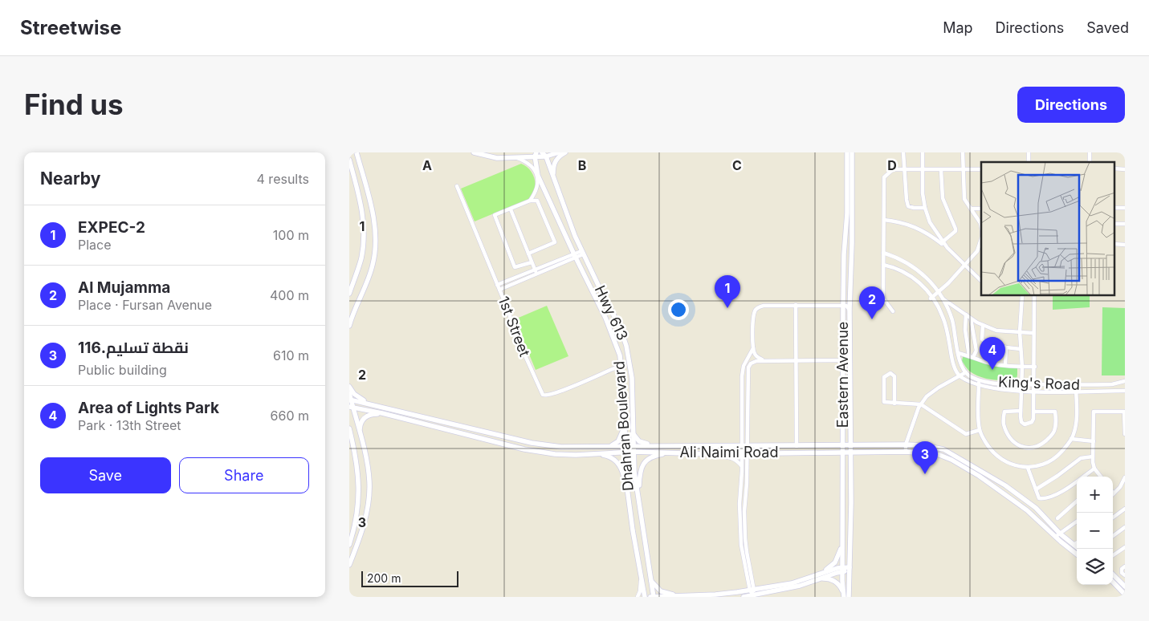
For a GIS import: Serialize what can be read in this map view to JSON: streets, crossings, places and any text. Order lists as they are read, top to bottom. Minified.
{"streets":{"main road":["Hwy 613","Eastern Avenue","Dhahran Boulevard","Ali Naimi Road"],"street":["1st Street","King's Road"]},"crossings":[["Hwy 613","Ali Naimi Road"],["Eastern Avenue","Ali Naimi Road"],["Dhahran Boulevard","Ali Naimi Road"]],"scale_bar":"200 m","page":{"header":"Streetwise","nav":["Map","Directions","Saved"],"buttons":["Directions",["Save","Share"]],"title":"Find us","heading":["Nearby","4 results"],"list":[{"mark":"1","name":"EXPEC-2","note":"Place","value":"100 m"},{"mark":"2","name":"Al Mujamma","note":"Place · Fursan Avenue","value":"400 m"},{"mark":"3","name":"نقطة تسليم.116","note":"Public building","value":"610 m"},{"mark":"4","name":"Area of Lights Park","note":"Park · 13th Street","value":"660 m"}],"pins":["1","2","4","3"],"map_buttons":["+","−"],"scale":"200 m"},"grid":{"columns":["A","B","C","D"],"rows":["1","2","3"]}}
